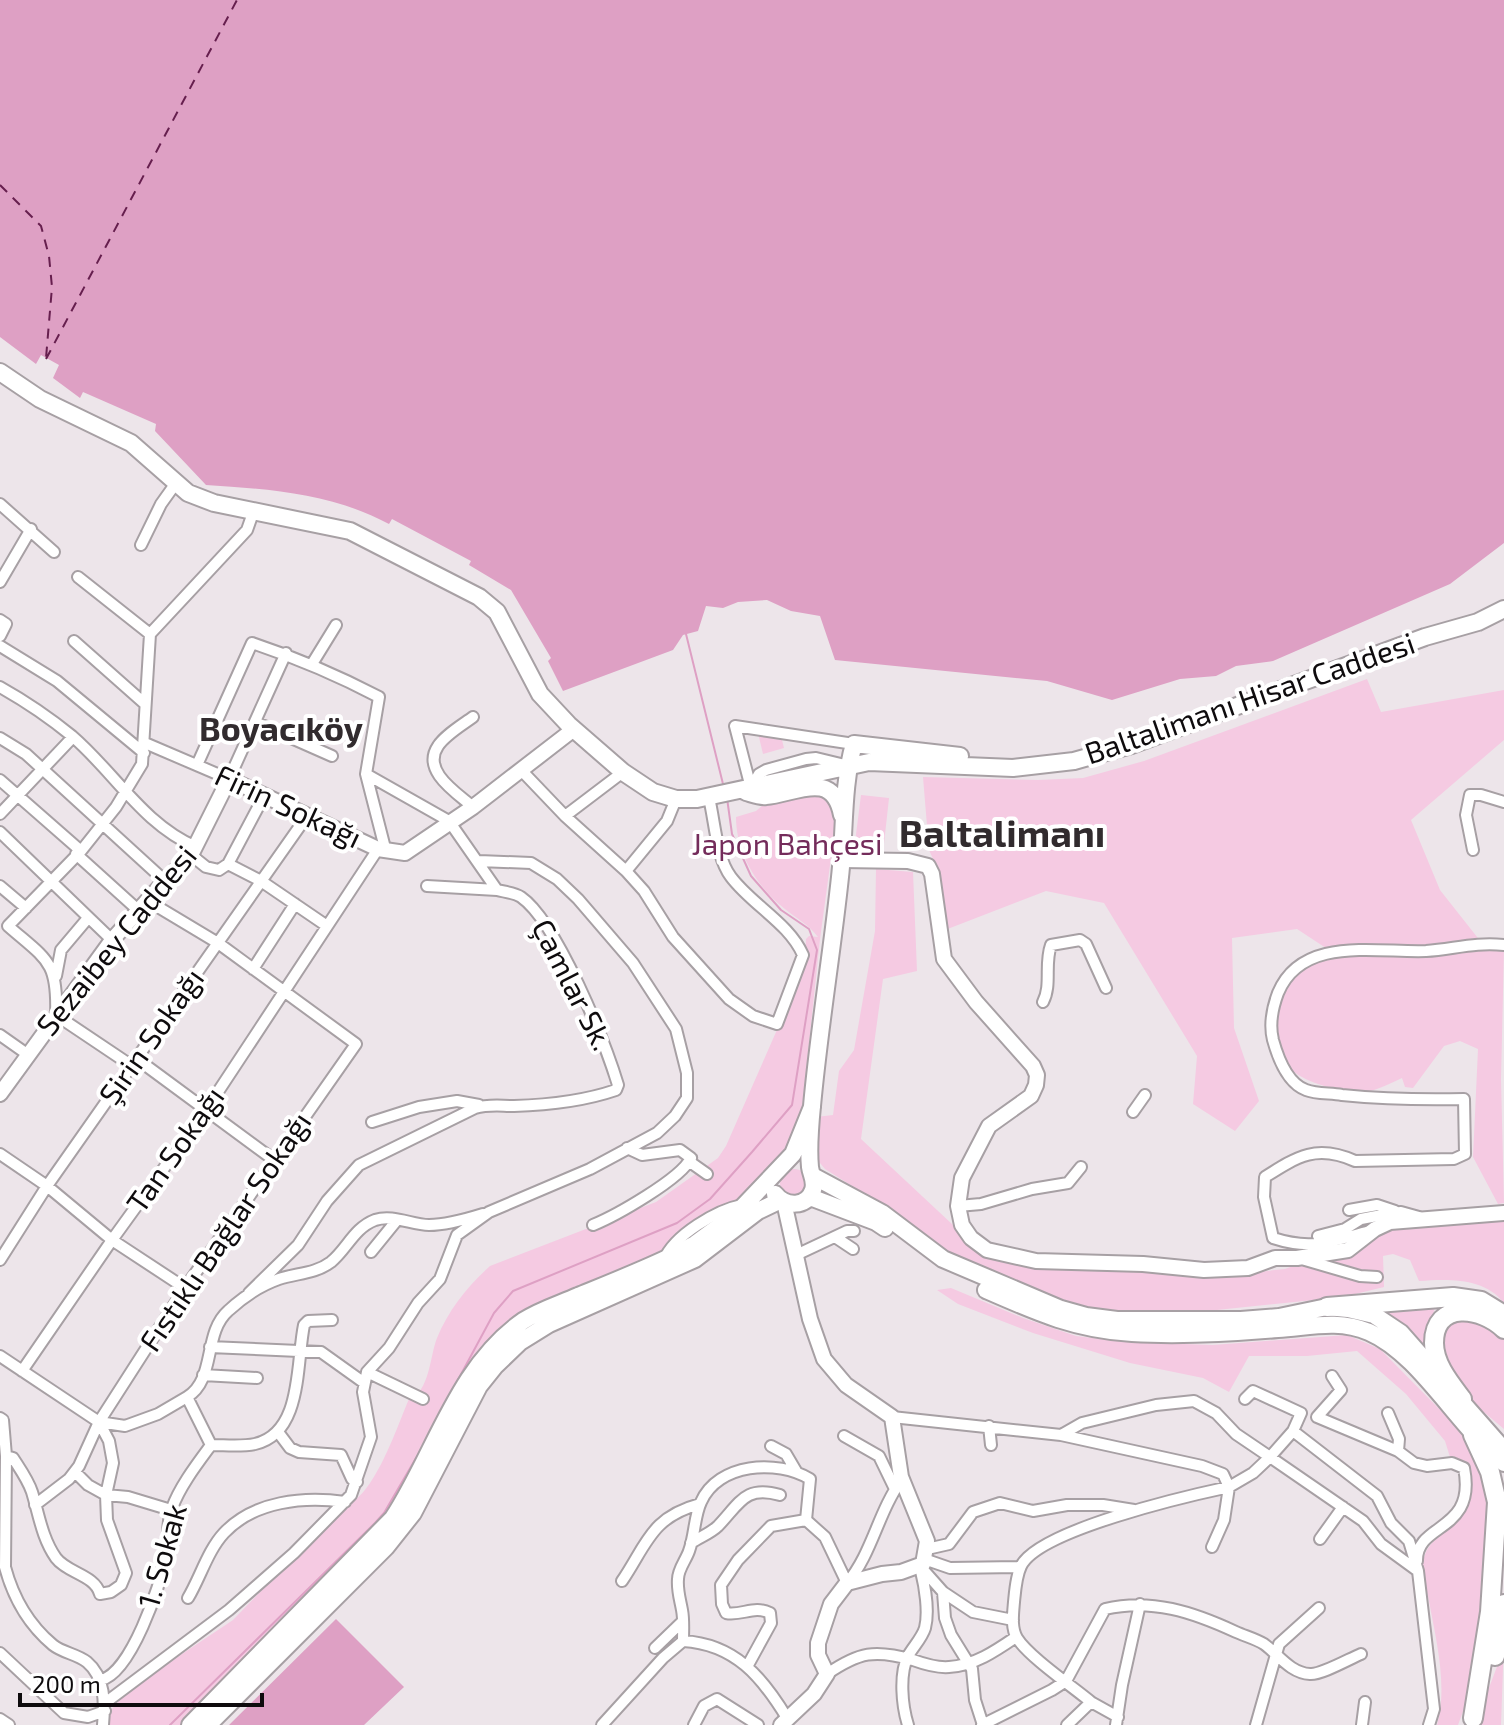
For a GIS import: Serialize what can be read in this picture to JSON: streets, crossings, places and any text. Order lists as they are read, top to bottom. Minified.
{"streets":{"main road":["Baltalimanı Hisar Caddesi"],"street":["Firin Sokağı","Sezaibey Caddesi","Çamlar Sk.","Şirin Sokağı","Tan Sokağı","Fıstıklı Bağlar Sokağı","1. Sokak"]},"crossings":[["Firin Sokağı","Sezaibey Caddesi"],["Firin Sokağı","Şirin Sokağı"],["Firin Sokağı","Tan Sokağı"],["Tan Sokağı","Fıstıklı Bağlar Sokağı"]],"districts":["Boyacıköy","Baltalimanı"],"parks":["Japon Bahçesi"],"scale_bar":"200 m"}
